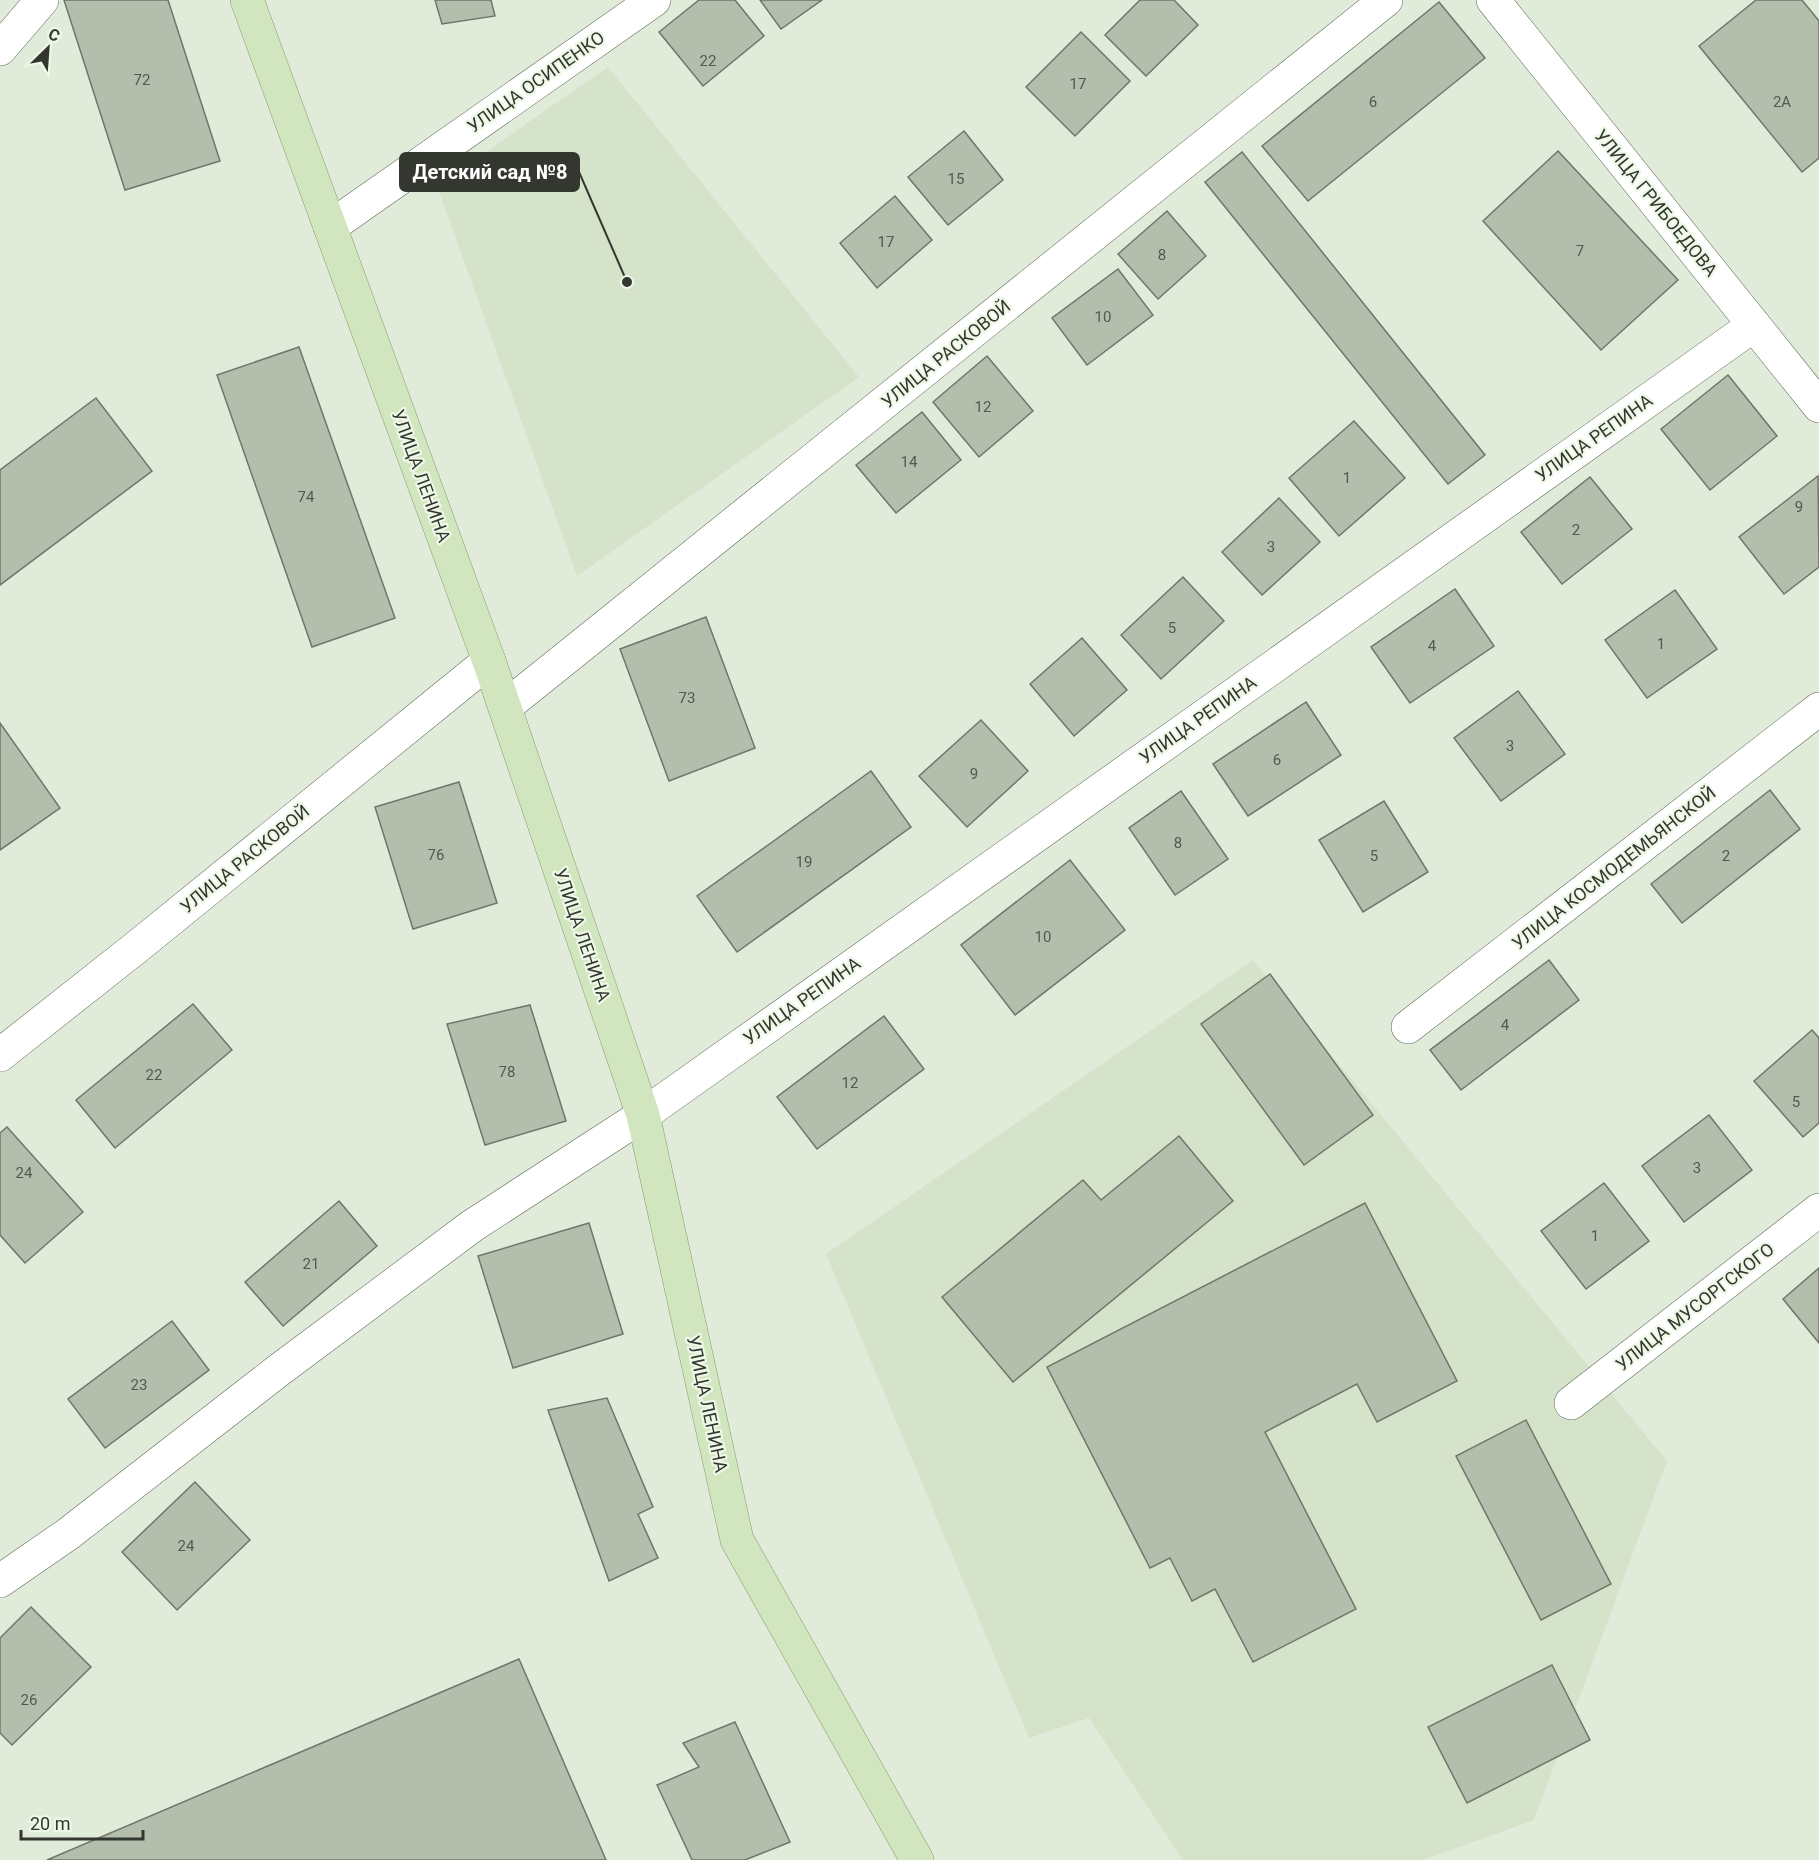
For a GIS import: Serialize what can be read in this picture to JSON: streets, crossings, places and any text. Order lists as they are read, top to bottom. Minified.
{"streets":{"main road":["УЛИЦА ЛЕНИНА"],"street":["УЛИЦА ОСИПЕНКО","УЛИЦА ГРИБОЕДОВА","УЛИЦА РАСКОВОЙ","УЛИЦА РЕПИНА","УЛИЦА КОСМОДЕМЬЯНСКОЙ","УЛИЦА МУСОРГСКОГО"]},"crossings":[["УЛИЦА ОСИПЕНКО","УЛИЦА ЛЕНИНА"],["УЛИЦА ГРИБОЕДОВА","УЛИЦА РЕПИНА"],["УЛИЦА РАСКОВОЙ","УЛИЦА ЛЕНИНА"],["УЛИЦА РЕПИНА","УЛИЦА ЛЕНИНА"]],"places":["Детский сад №8"],"house_numbers":["22","72","17","6","2А","15","17","7","8","10","12","14","1","74","9","2","3","5","1","4","73","3","6","9","8","76","5","2","19","10","4","78","22","12","5","3","24","1","21","23","24","26"],"scale_bar":"20 m","north":"top right"}
